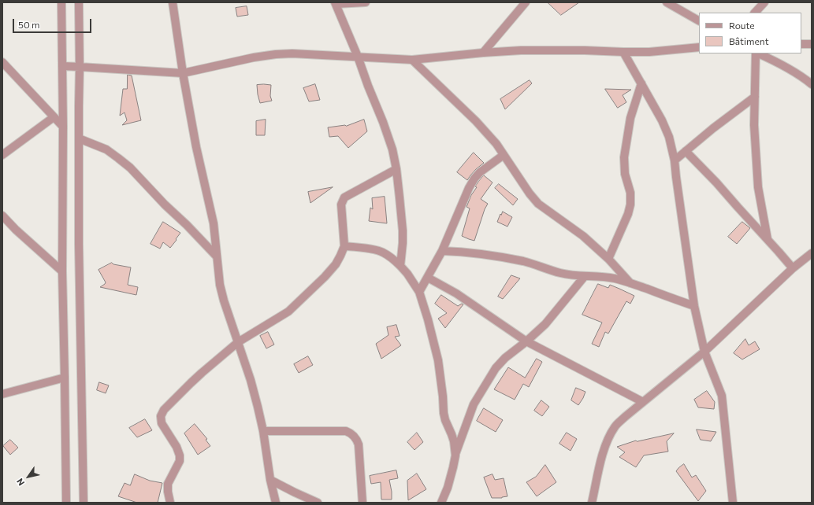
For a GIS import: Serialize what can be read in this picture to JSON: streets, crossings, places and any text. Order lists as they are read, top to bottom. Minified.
{"legend":["Route","Bâtiment"],"scale_bar":"50 m","north":"bottom left"}
